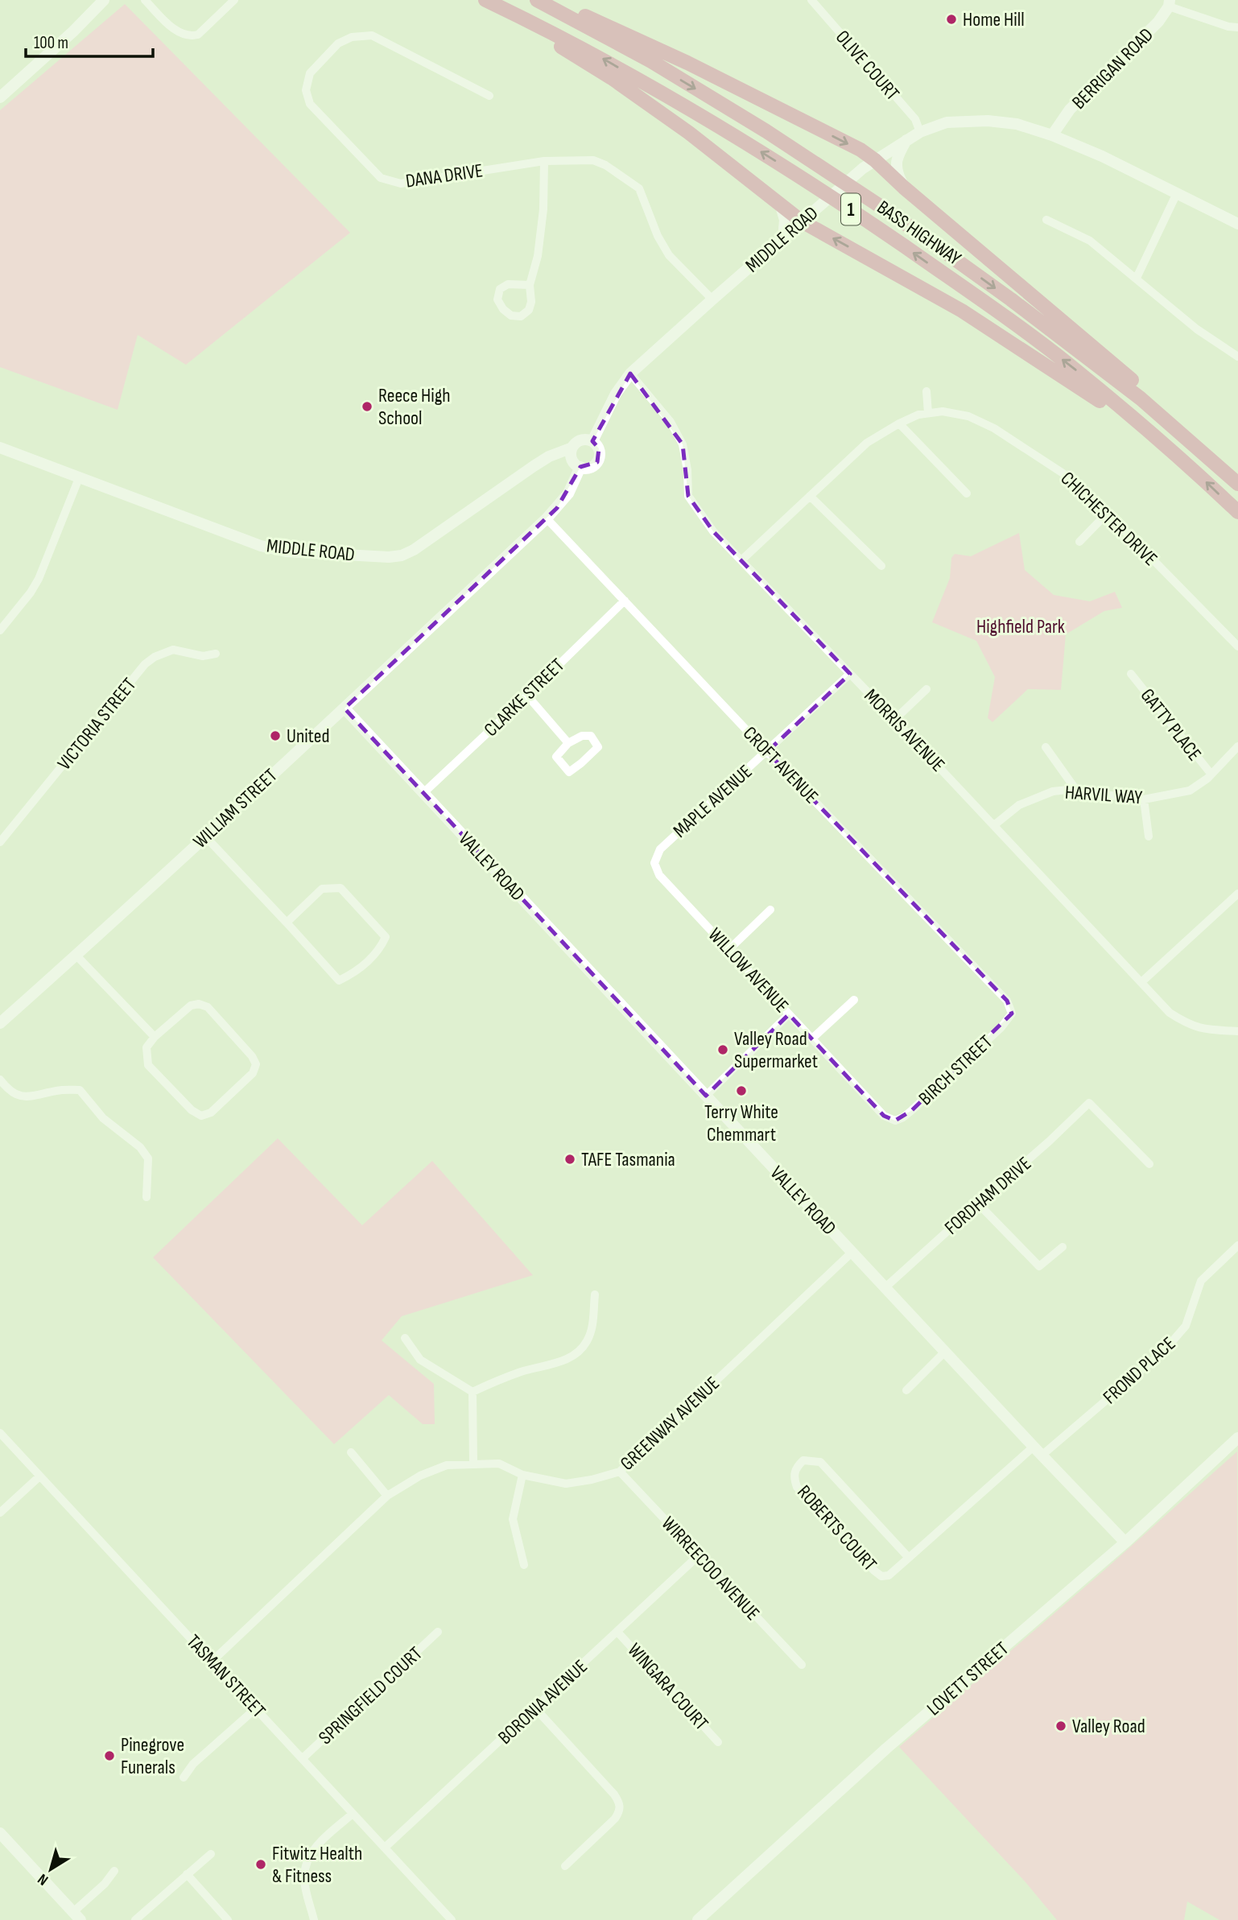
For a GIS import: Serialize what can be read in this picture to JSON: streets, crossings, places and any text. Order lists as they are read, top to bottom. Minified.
{"streets":{"highway":["1","BASS HIGHWAY"],"street":["OLIVE COURT","BERRIGAN ROAD","DANA DRIVE","MIDDLE ROAD","CHICHESTER DRIVE","CLARKE STREET","VICTORIA STREET","GATTY PLACE","MORRIS AVENUE","CROFT AVENUE","HARVIL WAY","MAPLE AVENUE","WILLIAM STREET","VALLEY ROAD","WILLOW AVENUE","BIRCH STREET","FORDHAM DRIVE","FROND PLACE","GREENWAY AVENUE","ROBERTS COURT","WIRREECOO AVENUE","TASMAN STREET","LOVETT STREET","WINGARA COURT","SPRINGFIELD COURT","BORONIA AVENUE"]},"crossings":[["OLIVE COURT","MIDDLE ROAD"],["BERRIGAN ROAD","MIDDLE ROAD"],["DANA DRIVE","MIDDLE ROAD"],["MIDDLE ROAD","MORRIS AVENUE"],["MIDDLE ROAD","WILLIAM STREET"],["CHICHESTER DRIVE","MORRIS AVENUE"],["CLARKE STREET","CROFT AVENUE"],["CLARKE STREET","VALLEY ROAD"],["GATTY PLACE","HARVIL WAY"],["MORRIS AVENUE","HARVIL WAY"],["MORRIS AVENUE","MAPLE AVENUE"],["CROFT AVENUE","MAPLE AVENUE"],["CROFT AVENUE","WILLIAM STREET"],["CROFT AVENUE","BIRCH STREET"],["MAPLE AVENUE","WILLOW AVENUE"],["WILLIAM STREET","VALLEY ROAD"],["VALLEY ROAD","FORDHAM DRIVE"],["VALLEY ROAD","FROND PLACE"],["VALLEY ROAD","GREENWAY AVENUE"],["VALLEY ROAD","ROBERTS COURT"],["VALLEY ROAD","LOVETT STREET"],["WILLOW AVENUE","BIRCH STREET"],["FROND PLACE","ROBERTS COURT"],["GREENWAY AVENUE","WIRREECOO AVENUE"],["GREENWAY AVENUE","TASMAN STREET"],["WIRREECOO AVENUE","BORONIA AVENUE"],["TASMAN STREET","SPRINGFIELD COURT"],["TASMAN STREET","BORONIA AVENUE"],["WINGARA COURT","BORONIA AVENUE"]],"parks":["Highfield Park"],"places":["Home Hill","Reece High School","United","Valley Road Supermarket","Terry White Chemmart","TAFE Tasmania","Valley Road","Pinegrove Funerals","Fitwitz Health & Fitness"],"scale_bar":"100 m","north":"bottom left"}
